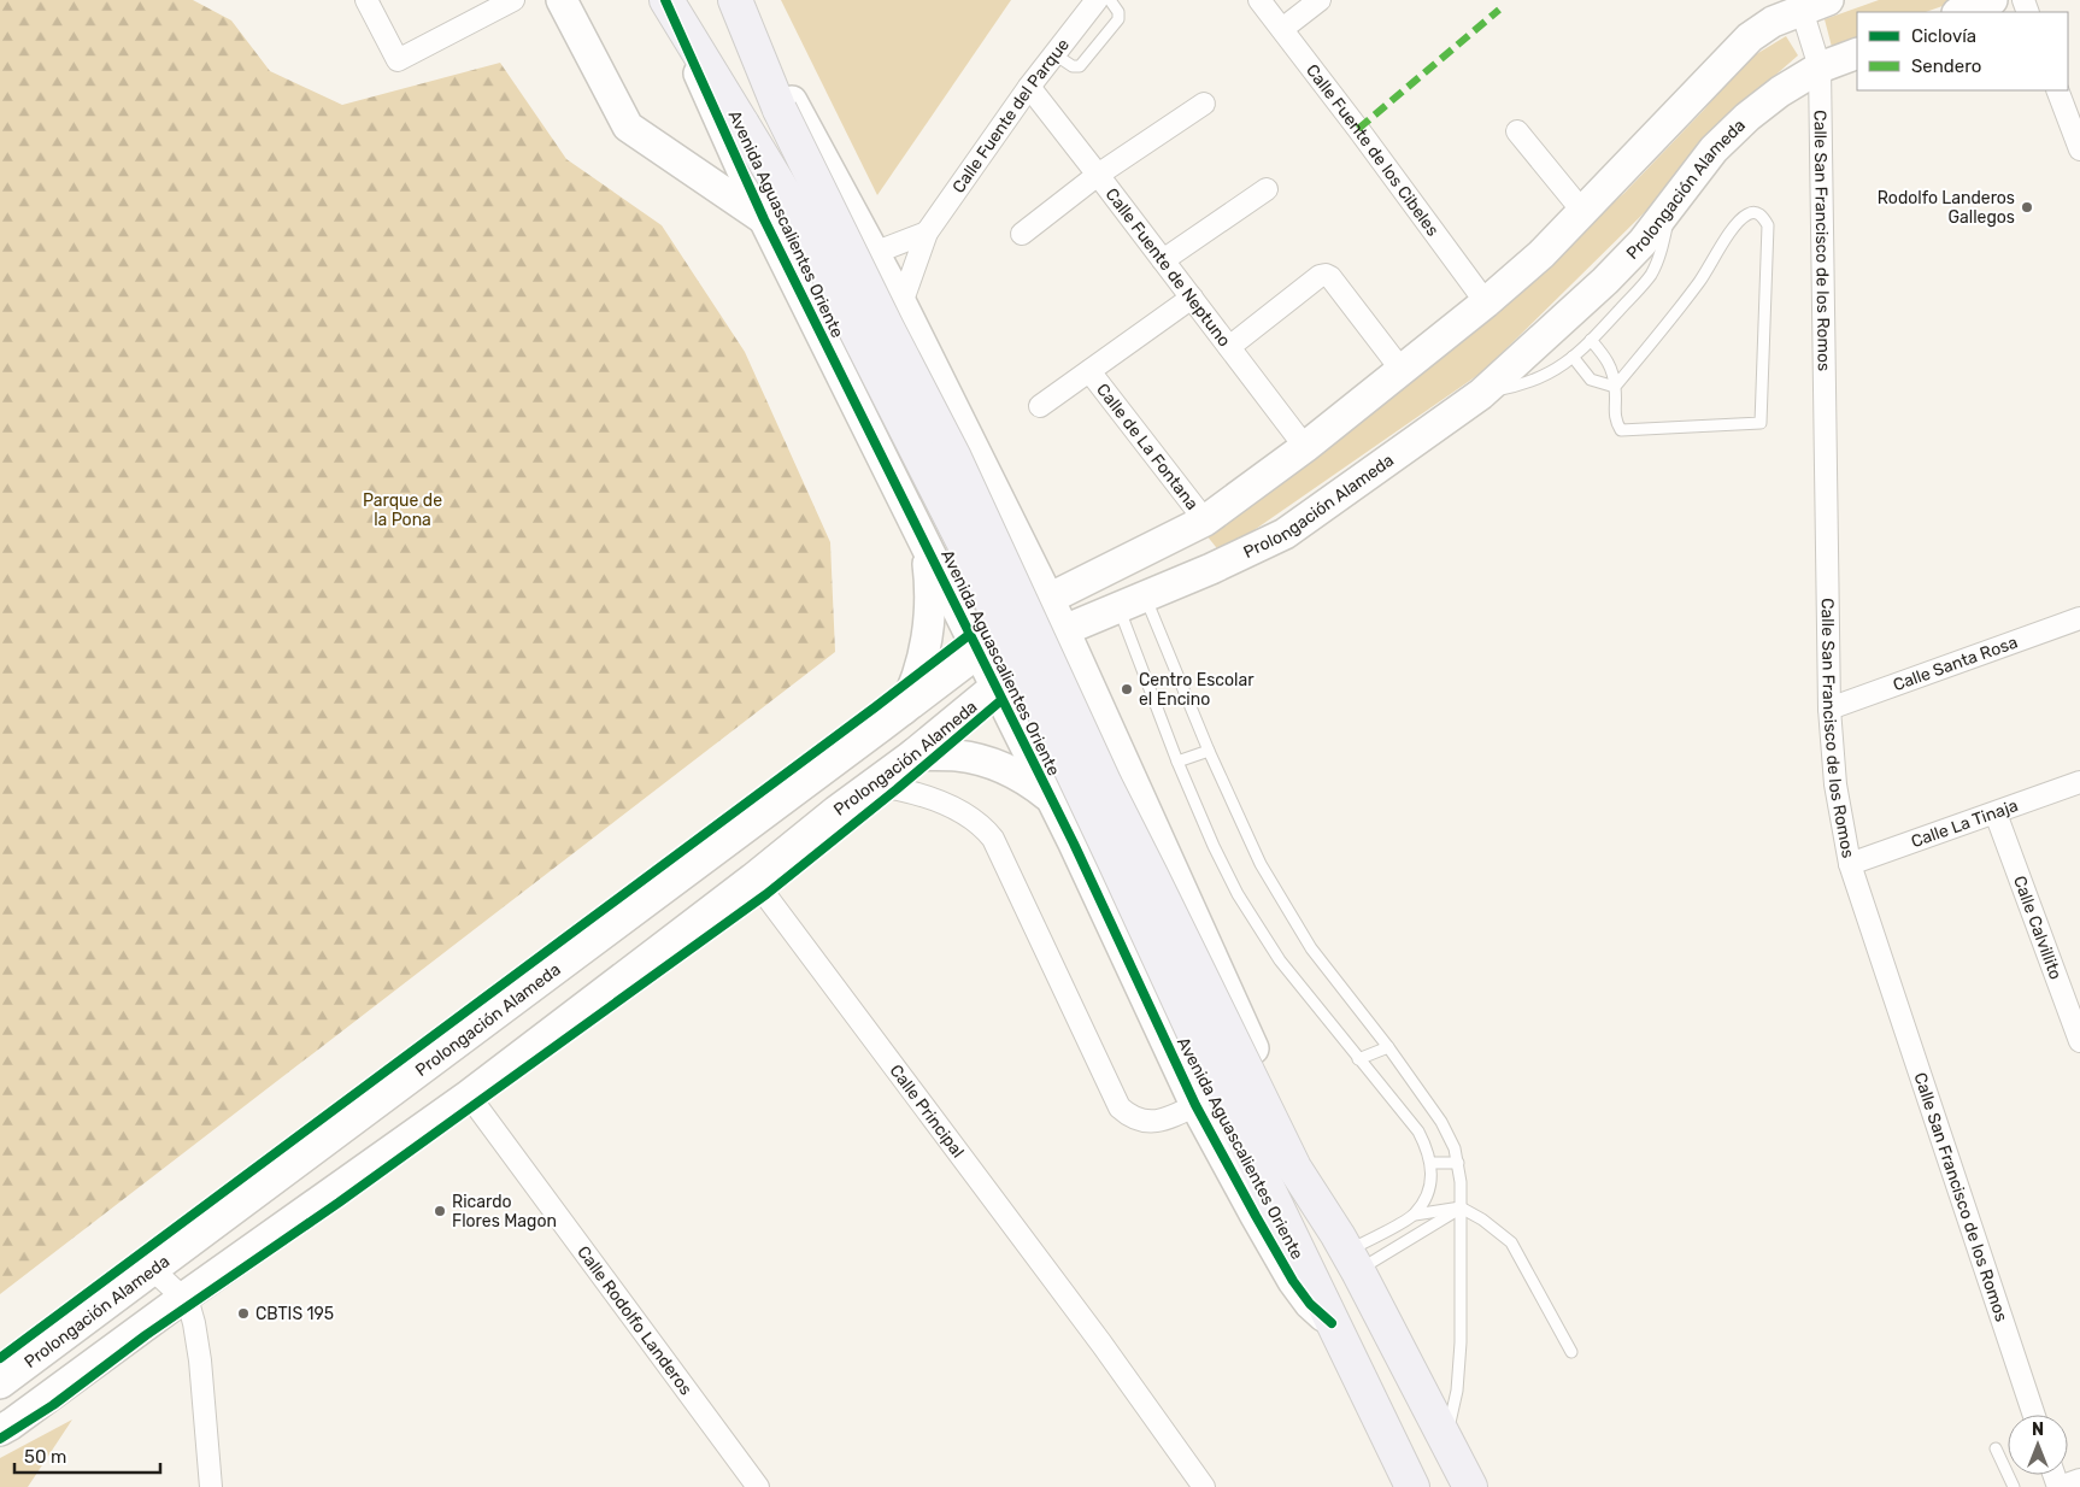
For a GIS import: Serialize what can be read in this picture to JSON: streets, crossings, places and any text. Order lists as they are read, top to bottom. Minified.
{"streets":{"main road":["Prolongación Alameda","Avenida Aguascalientes Oriente"],"street":["Calle Fuente del Parque","Calle Fuente de los Cibeles","Calle San Francisco de los Romos","Calle Fuente de Neptuno","Calle de La Fontana","Calle Santa Rosa","Calle La Tinaja","Calle Calvillito","Calle Principal","Calle Rodolfo Landeros"]},"crossings":[["Calle Fuente del Parque","Avenida Aguascalientes Oriente"],["Calle Fuente del Parque","Calle Fuente de Neptuno"],["Calle Fuente de los Cibeles","Prolongación Alameda"],["Prolongación Alameda","Avenida Aguascalientes Oriente"],["Prolongación Alameda","Calle San Francisco de los Romos"],["Prolongación Alameda","Calle Fuente de Neptuno"],["Prolongación Alameda","Calle de La Fontana"],["Prolongación Alameda","Calle Principal"],["Prolongación Alameda","Calle Rodolfo Landeros"],["Calle San Francisco de los Romos","Calle Santa Rosa"],["Calle San Francisco de los Romos","Calle La Tinaja"],["Calle La Tinaja","Calle Calvillito"]],"parks":["Parque de la Pona"],"places":["Rodolfo Landeros Gallegos","Centro Escolar el Encino","Ricardo Flores Magon","CBTIS 195"],"legend":["Ciclovía","Sendero"],"scale_bar":"50 m","north":"top"}
